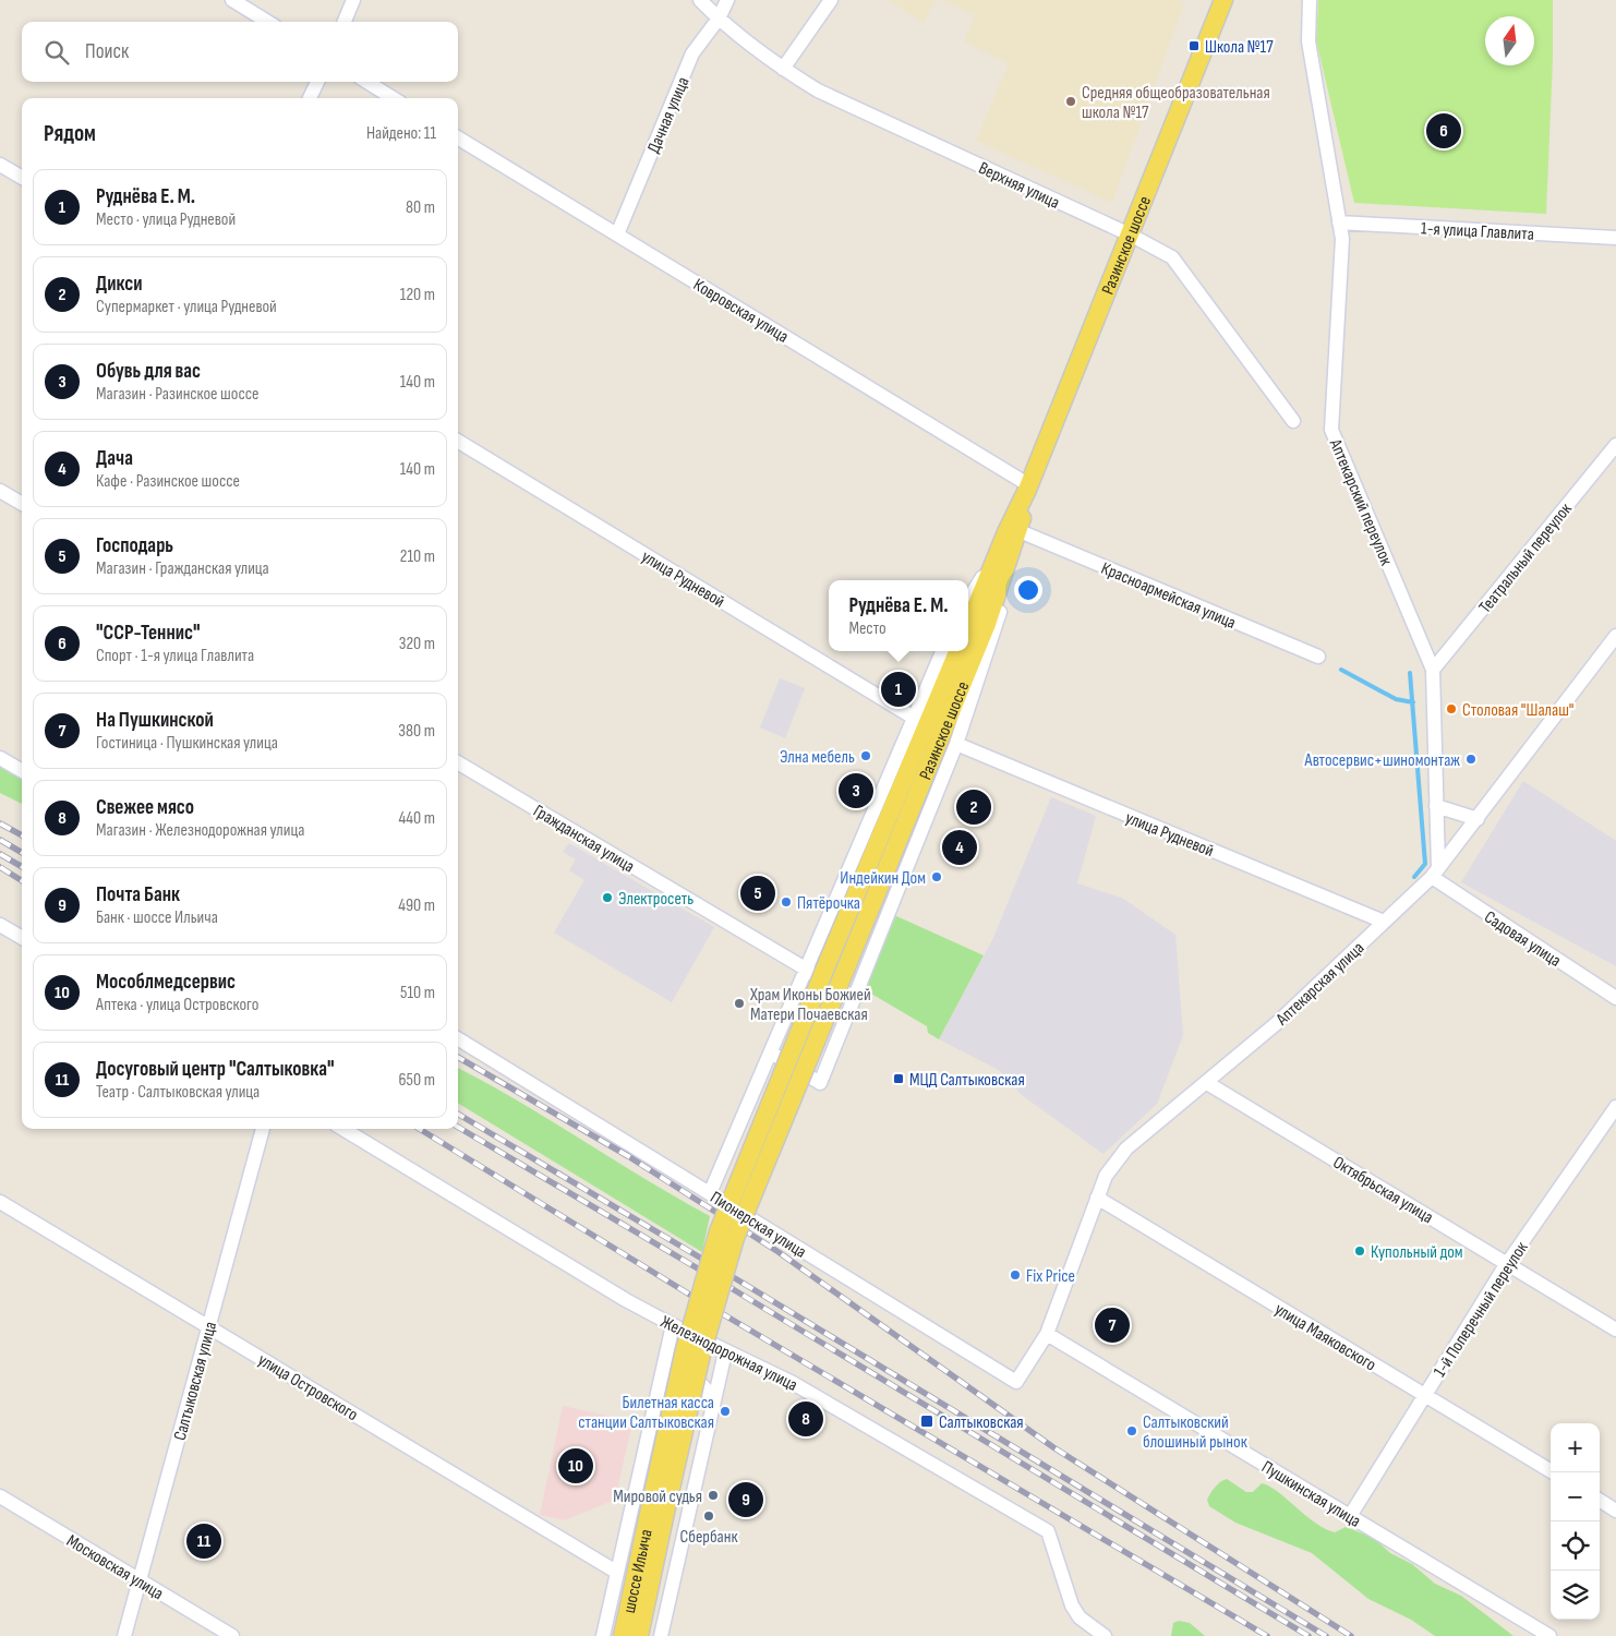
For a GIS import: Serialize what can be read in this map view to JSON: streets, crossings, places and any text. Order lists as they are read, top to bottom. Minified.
{"streets":{"main road":["Разинское шоссе","шоссе Ильича"],"street":["Дачная улица","Верхняя улица","1-я улица Главлита","Ковровская улица","Аптекарский переулок","Театральный переулок","улица Рудневой","Красноармейская улица","Гражданская улица","Садовая улица","Аптекарская улица","Октябрьская улица","Пионерская улица","1-й Поперечный переулок","улица Маяковского","Железнодорожная улица","Салтыковская улица","улица Островского","Пушкинская улица","Московская улица"]},"crossings":[["Дачная улица","Верхняя улица"],["Дачная улица","Ковровская улица"],["Верхняя улица","Разинское шоссе"],["1-я улица Главлита","Аптекарский переулок"],["Разинское шоссе","Ковровская улица"],["Разинское шоссе","Красноармейская улица"],["Разинское шоссе","шоссе Ильича"],["Аптекарский переулок","Театральный переулок"],["Аптекарский переулок","Садовая улица"],["Аптекарский переулок","Аптекарская улица"],["улица Рудневой","Аптекарская улица"],["Садовая улица","Аптекарская улица"],["Аптекарская улица","Октябрьская улица"],["Аптекарская улица","Пионерская улица"],["Аптекарская улица","улица Маяковского"],["Аптекарская улица","Пушкинская улица"],["Октябрьская улица","1-й Поперечный переулок"],["Пионерская улица","Пушкинская улица"],["1-й Поперечный переулок","улица Маяковского"],["1-й Поперечный переулок","Пушкинская улица"],["Салтыковская улица","улица Островского"],["Салтыковская улица","Московская улица"]],"places":{"transit":["Школа №17","МЦД Салтыковская","Салтыковская"],"other":["Средняя общеобразовательная школа №17","Столовая \"Шалаш\"","Элна мебель","Автосервис+шиномонтаж","Индейкин Дом","Электросеть","Пятёрочка","Храм Иконы Божией Матери Почаевская","Купольный дом","Fix Price","Билетная касса станции Салтыковская","Салтыковский блошиный рынок","Мировой судья","Сбербанк"]},"north":"top","page":{"search":"Поиск","heading":["Рядом","Найдено: 11"],"pins":["6","1","3","2","4","5","7","8","10","9","11"],"list":[{"mark":"1","name":"Руднёва Е. М.","note":"Место · улица Рудневой","value":"80 m"},{"mark":"2","name":"Дикси","note":"Супермаркет · улица Рудневой","value":"120 m"},{"mark":"3","name":"Обувь для вас","note":"Магазин · Разинское шоссе","value":"140 m"},{"mark":"4","name":"Дача","note":"Кафе · Разинское шоссе","value":"140 m"},{"mark":"5","name":"Господарь","note":"Магазин · Гражданская улица","value":"210 m"},{"mark":"6","name":"\"ССР-Теннис\"","note":"Спорт · 1-я улица Главлита","value":"320 m"},{"mark":"7","name":"На Пушкинской","note":"Гостиница · Пушкинская улица","value":"380 m"},{"mark":"8","name":"Свежее мясо","note":"Магазин · Железнодорожная улица","value":"440 m"},{"mark":"9","name":"Почта Банк","note":"Банк · шоссе Ильича","value":"490 m"},{"mark":"10","name":"Мособлмедсервис","note":"Аптека · улица Островского","value":"510 m"},{"mark":"11","name":"Досуговый центр \"Салтыковка\"","note":"Театр · Салтыковская улица","value":"650 m"}],"popup":["Руднёва Е. М.","Место"],"map_buttons":["+","−"]}}
